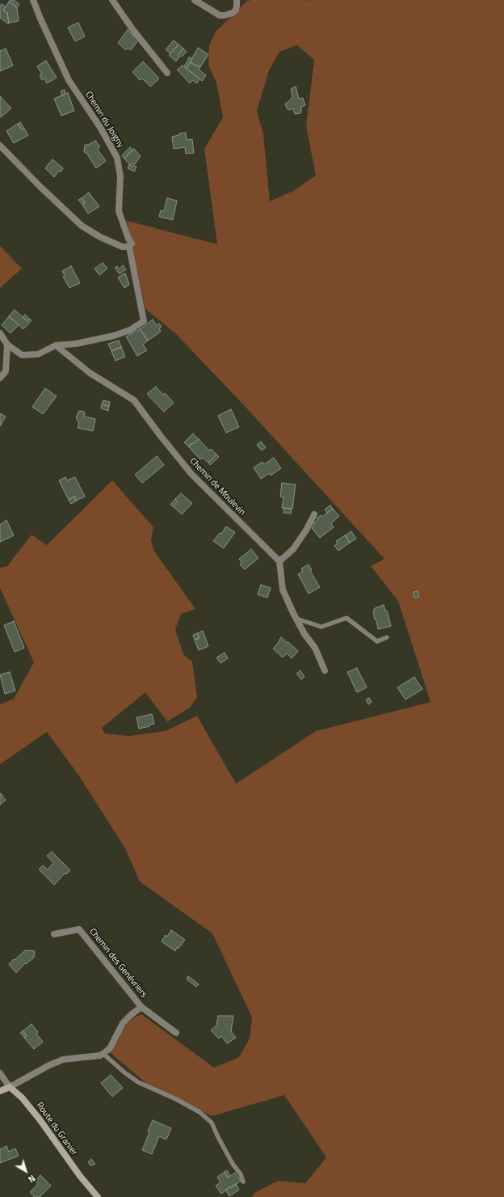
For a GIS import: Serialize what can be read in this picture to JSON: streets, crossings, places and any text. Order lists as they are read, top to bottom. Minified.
{"streets":{"main road":["Route du Granier"],"street":["Chemin du Joigny","Chemin de Moulevin","Chemin des Genévriers"]},"crossings":[["Chemin du Joigny","Chemin de Moulevin"]],"north":"bottom right"}
